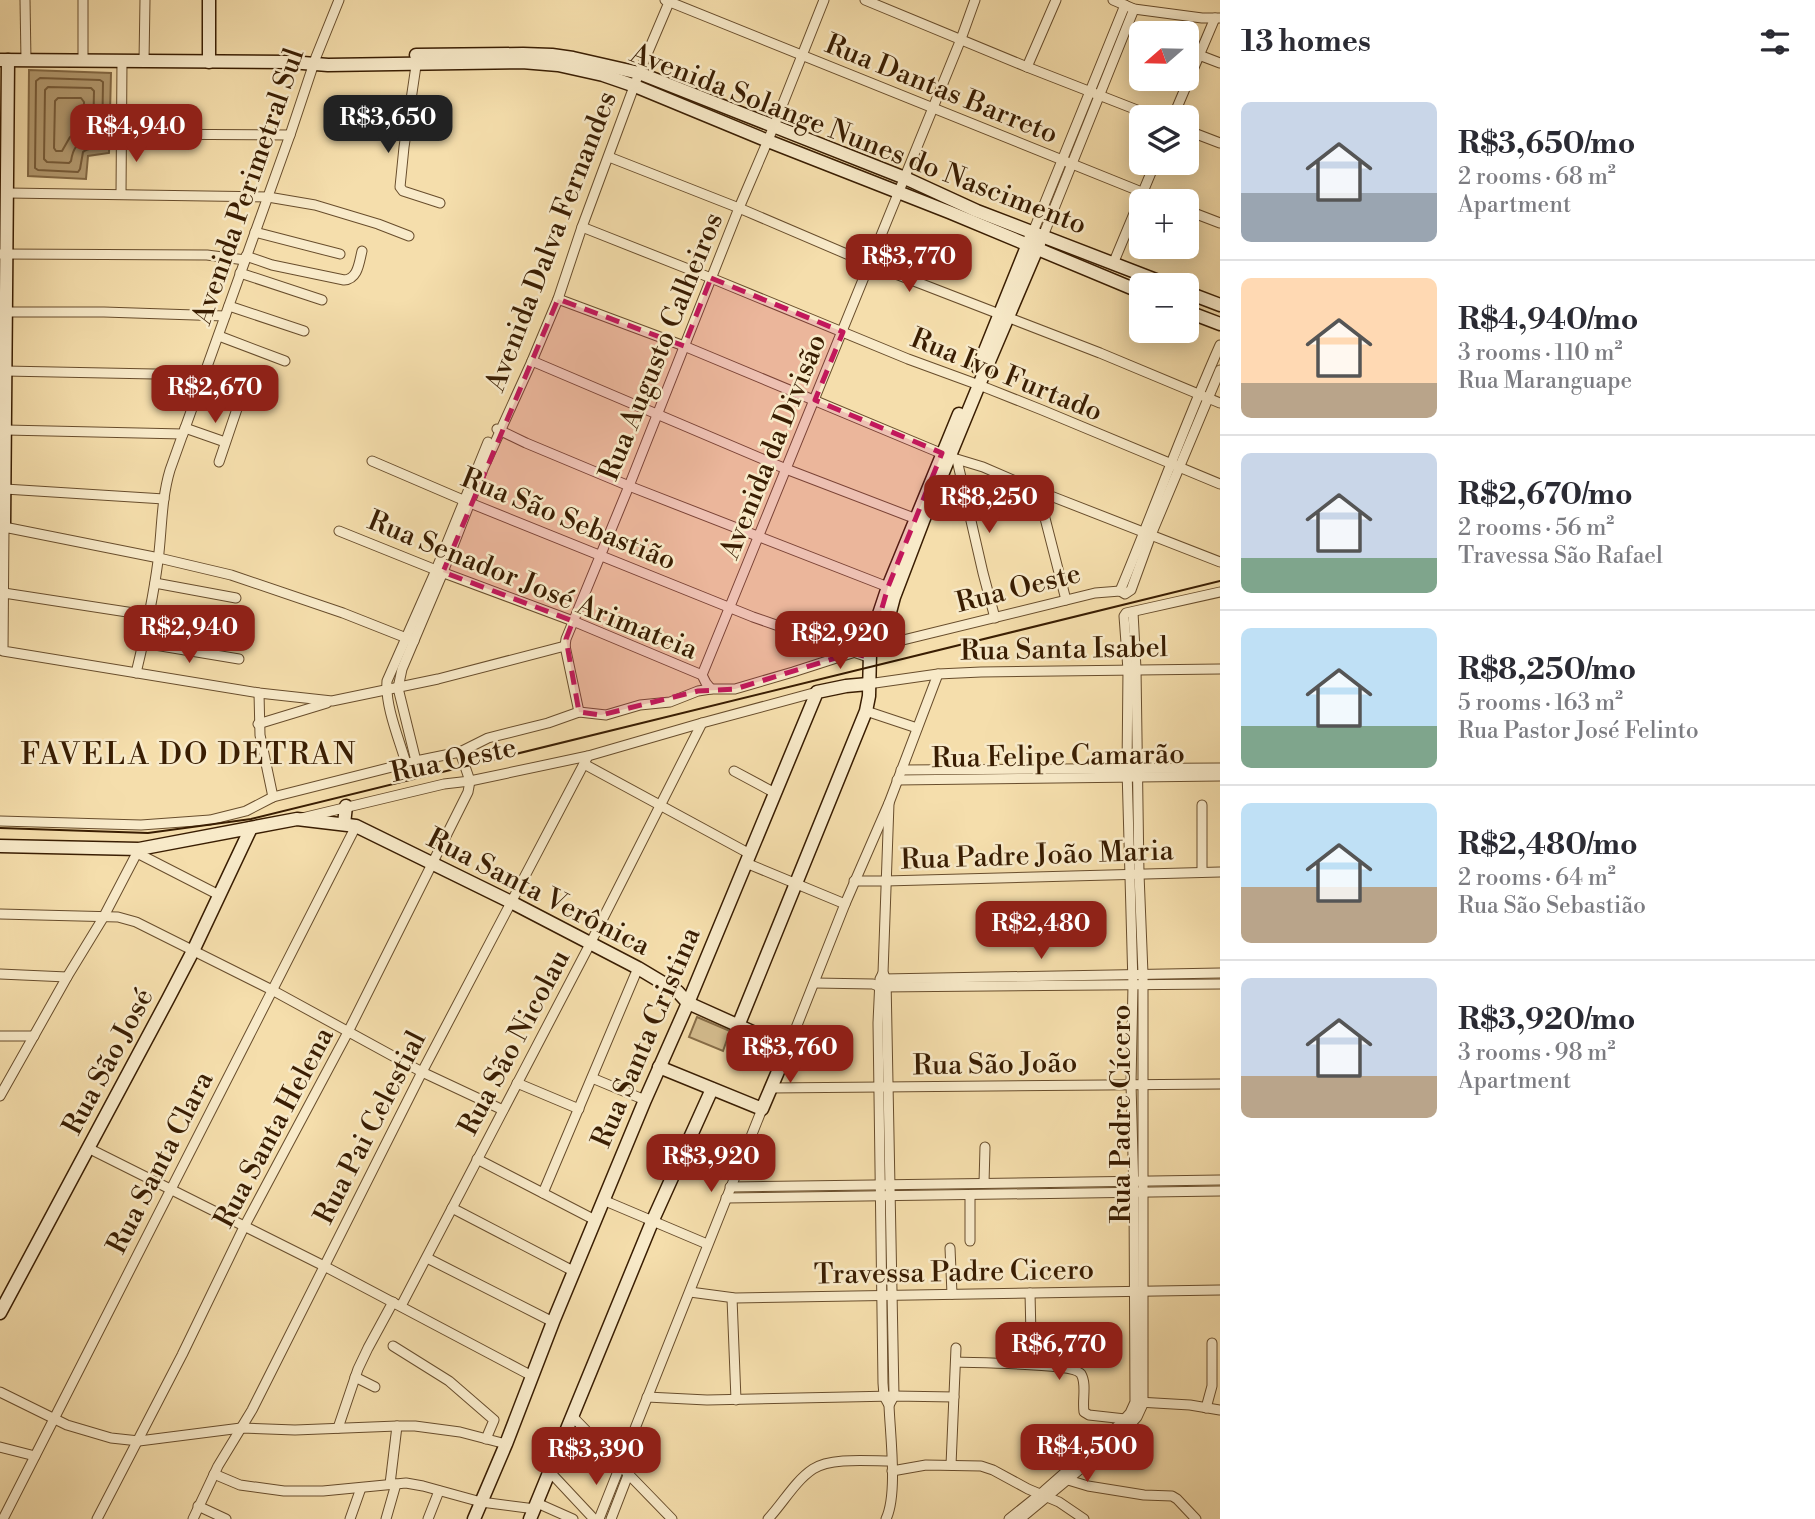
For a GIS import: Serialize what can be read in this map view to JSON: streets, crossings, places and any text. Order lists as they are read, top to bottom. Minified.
{"streets":{"main road":["Avenida Solange Nunes do Nascimento","Rua Oeste","Rua Santa Verônica","Rua Santa Cristina","Rua São José"],"street":["Rua Dantas Barreto","Avenida Perimetral Sul","Avenida Dalva Fernandes","Rua Augusto Calheiros","Rua Ivo Furtado","Avenida da Divisão","Rua São Sebastião","Rua Senador José Arimateia","Rua Santa Isabel","Rua Felipe Camarão","Rua Padre João Maria","Rua São Nicolau","Rua São João","Rua Padre Cícero","Rua Santa Helena","Rua Pai Celestial","Rua Santa Clara","Travessa Padre Cicero"]},"crossings":[["Rua Dantas Barreto","Avenida Dalva Fernandes"],["Rua Dantas Barreto","Rua Augusto Calheiros"],["Rua Dantas Barreto","Avenida da Divisão"],["Avenida Solange Nunes do Nascimento","Avenida Perimetral Sul"],["Avenida Solange Nunes do Nascimento","Avenida Dalva Fernandes"],["Avenida Solange Nunes do Nascimento","Rua Augusto Calheiros"],["Avenida Solange Nunes do Nascimento","Avenida da Divisão"],["Avenida Dalva Fernandes","Rua Ivo Furtado"],["Avenida Dalva Fernandes","Rua São Sebastião"],["Avenida Dalva Fernandes","Rua Senador José Arimateia"],["Rua Augusto Calheiros","Rua Ivo Furtado"],["Rua Augusto Calheiros","Rua São Sebastião"],["Rua Augusto Calheiros","Rua Senador José Arimateia"],["Rua Augusto Calheiros","Rua Oeste"],["Rua Ivo Furtado","Avenida da Divisão"],["Avenida da Divisão","Rua São Sebastião"],["Avenida da Divisão","Rua Senador José Arimateia"],["Avenida da Divisão","Rua Oeste"],["Rua São Sebastião","Rua Oeste"],["Rua Senador José Arimateia","Rua Oeste"],["Rua Oeste","Rua Santa Isabel"],["Rua Oeste","Rua Santa Verônica"],["Rua Oeste","Rua Santa Cristina"],["Rua Oeste","Rua São Nicolau"],["Rua Oeste","Rua São José"],["Rua Oeste","Rua Santa Helena"],["Rua Oeste","Rua Pai Celestial"],["Rua Santa Isabel","Rua Padre Cícero"],["Rua Felipe Camarão","Rua Padre Cícero"],["Rua Padre João Maria","Rua Padre Cícero"],["Rua Santa Verônica","Rua Santa Cristina"],["Rua Santa Verônica","Rua São Nicolau"],["Rua Santa Verônica","Rua Santa Helena"],["Rua Santa Verônica","Rua Pai Celestial"],["Rua Santa Verônica","Rua Santa Clara"],["Rua São João","Rua Padre Cícero"],["Rua Padre Cícero","Travessa Padre Cicero"]],"districts":["FAVELA DO DETRAN"],"north":"left","page":{"heading":"13 homes","map_buttons":["+","−"],"list":[{"name":"R$3,650/mo","note":"2 rooms · 68 m² · Apartment"},{"name":"R$4,940/mo","note":"3 rooms · 110 m² · Rua Maranguape"},{"name":"R$2,670/mo","note":"2 rooms · 56 m² · Travessa São Rafael"},{"name":"R$8,250/mo","note":"5 rooms · 163 m² · Rua Pastor José Felinto"},{"name":"R$2,480/mo","note":"2 rooms · 64 m² · Rua São Sebastião"},{"name":"R$3,920/mo","note":"3 rooms · 98 m² · Apartment"}],"price":["R$3,650","R$4,940","R$3,770","R$2,670","R$8,250","R$2,940","R$2,920","R$2,480","R$3,760","R$3,920","R$6,770","R$4,500","R$3,390"]}}
